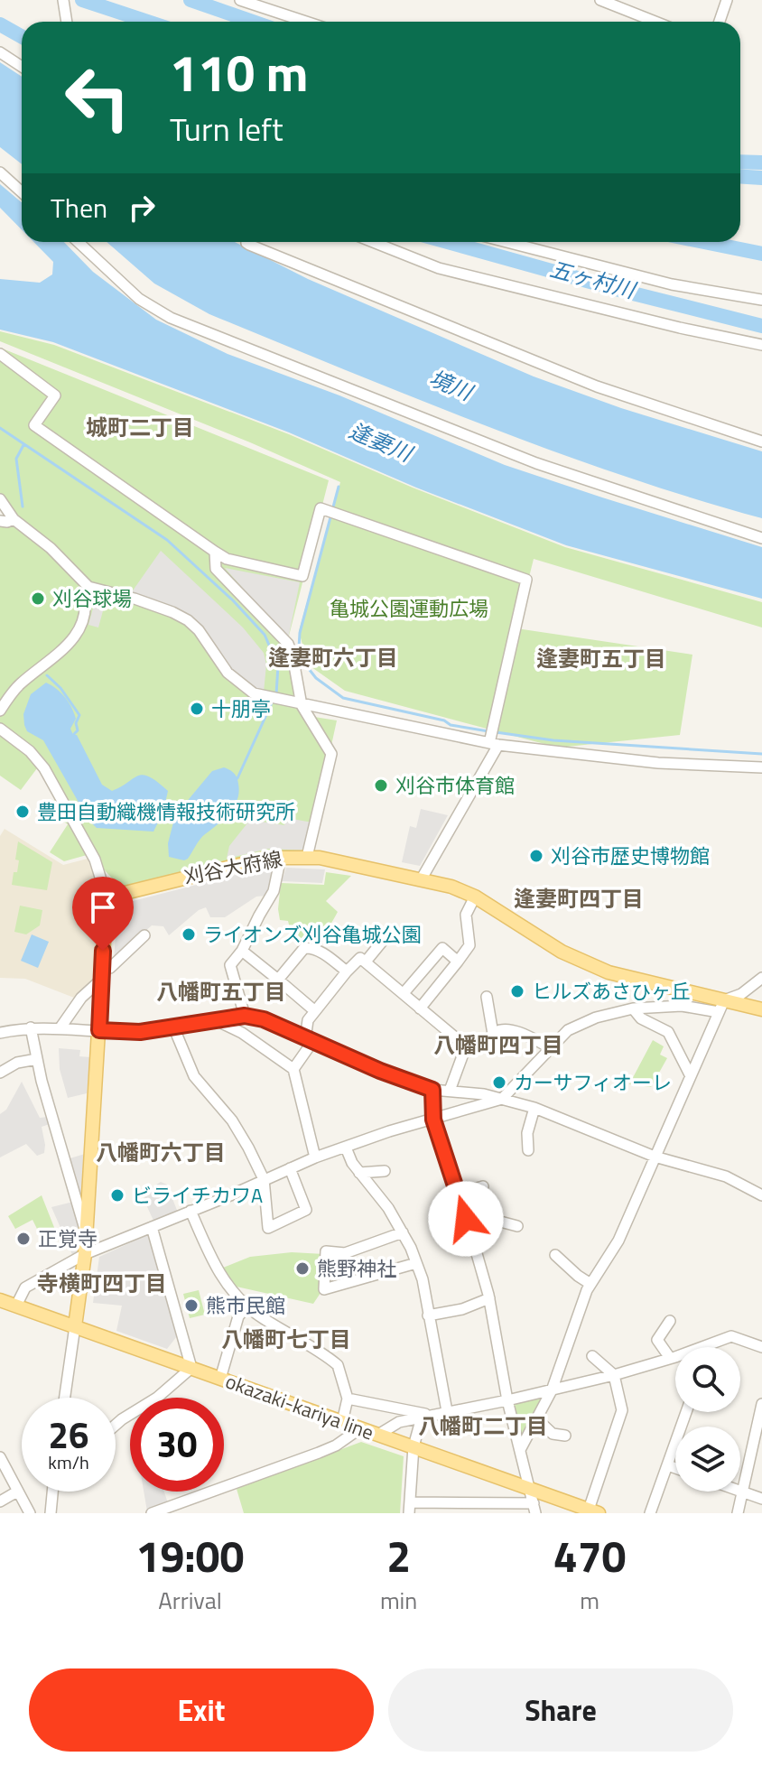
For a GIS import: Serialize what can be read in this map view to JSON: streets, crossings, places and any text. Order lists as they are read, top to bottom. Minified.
{"streets":{"main road":["刈谷大府線","okazaki-kariya line"]},"districts":["城町二丁目","逢妻町六丁目","逢妻町五丁目","逢妻町四丁目","八幡町五丁目","八幡町四丁目","八幡町六丁目","寺横町四丁目","八幡町七丁目","八幡町二丁目"],"water":["五ヶ村川","境川","逢妻川"],"parks":["亀城公園運動広場"],"places":["刈谷球場","十朋亭","刈谷市体育館","豊田自動織機情報技術研究所","刈谷市歴史博物館","ライオンズ刈谷亀城公園","ヒルズあさひヶ丘","カーサフィオーレ","ビライチカワA","正覚寺","熊野神社","熊市民館"],"page":{"turn":["110 m","Turn left"],"then":"Then","speed":"26 km/h","limit":"30","eta":["19:00","Arrival","2","min","470","m"],"buttons":["Exit","Share"]}}
